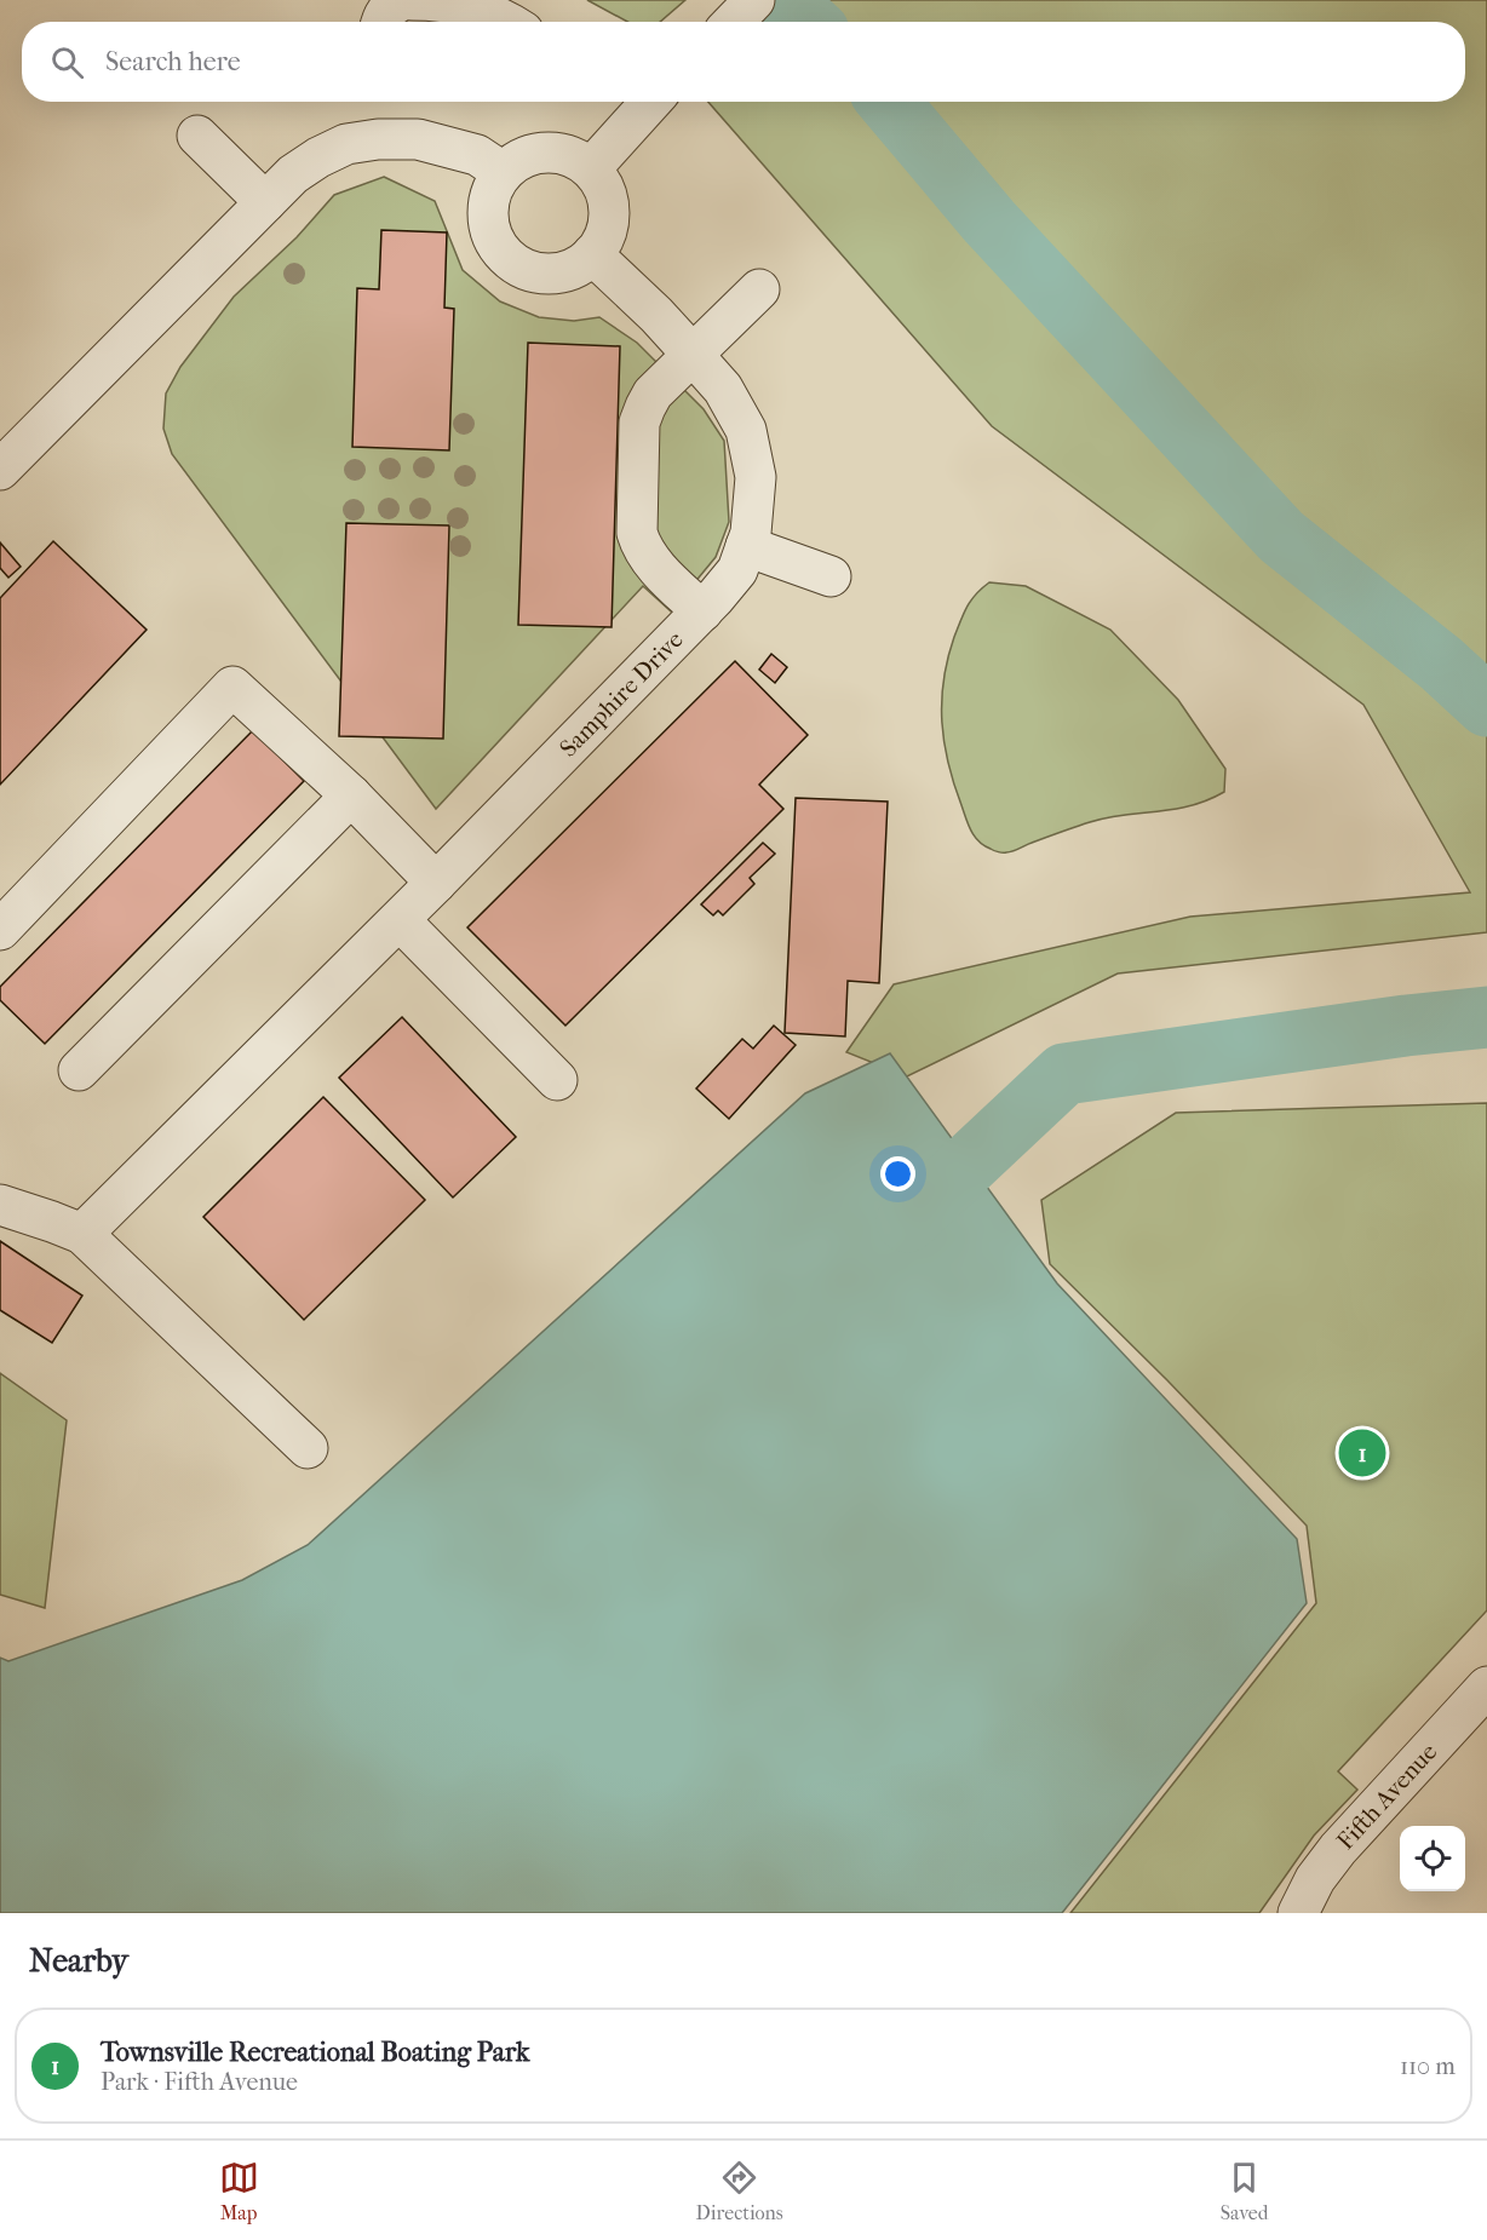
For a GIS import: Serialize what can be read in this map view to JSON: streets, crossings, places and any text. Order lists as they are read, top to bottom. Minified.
{"streets":{"street":["Samphire Drive","Fifth Avenue"]},"page":{"search":"Search here","pins":"1","heading":"Nearby","list":[{"mark":"1","name":"Townsville Recreational Boating Park","note":"Park · Fifth Avenue","value":"110 m"}],"nav":["Map","Directions","Saved"]}}
